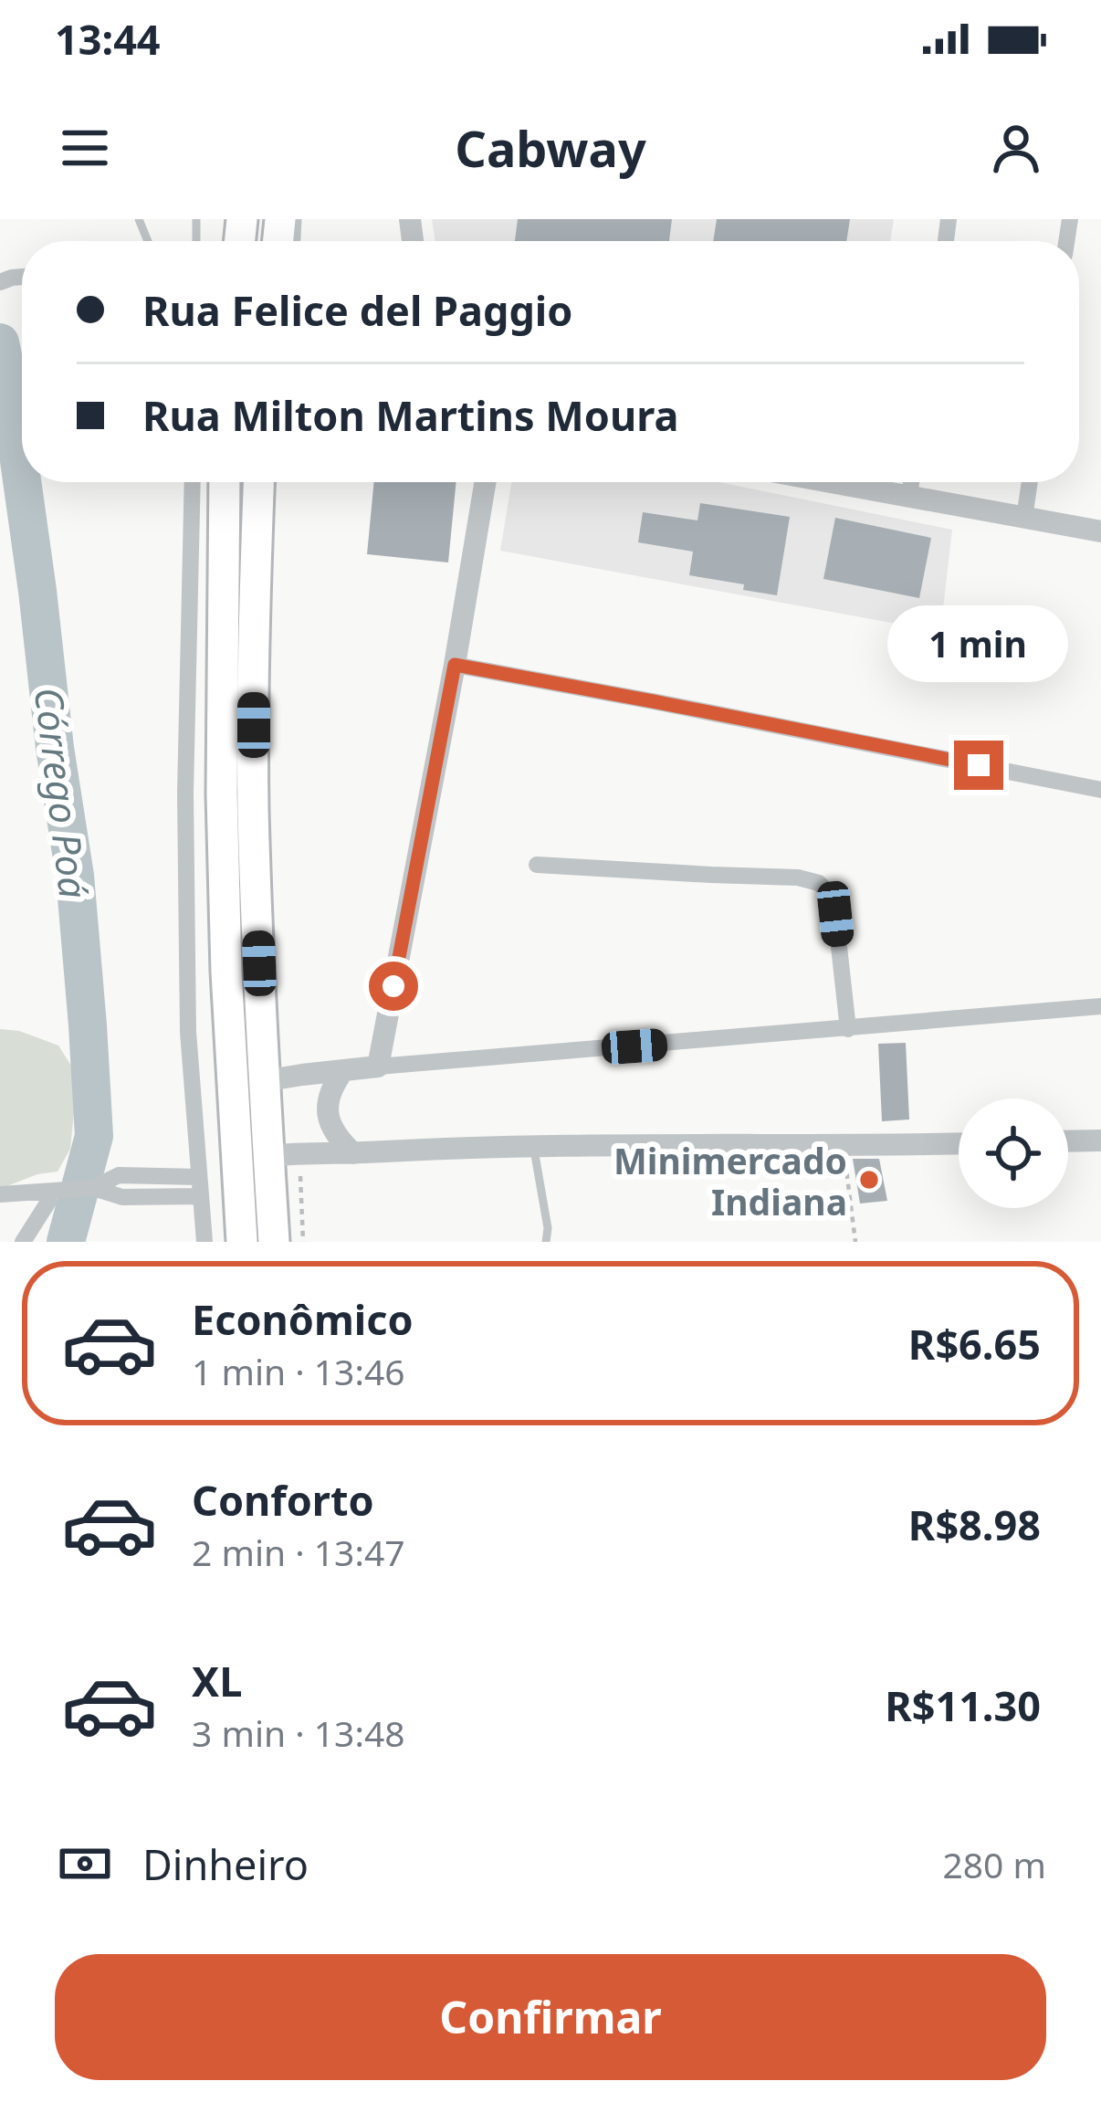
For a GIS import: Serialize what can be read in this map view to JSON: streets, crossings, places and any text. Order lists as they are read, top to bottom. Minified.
{"water":["Córrego Poá"],"places":["Minimercado Indiana"],"page":{"status":"13:44","header":"Cabway","banner":["Rua Felice del Paggio","Rua Milton Martins Moura"],"bubble":"1 min","list":[{"name":"Econômico","note":"1 min · 13:46","value":"R$6.65"},{"name":"Conforto","note":"2 min · 13:47","value":"R$8.98"},{"name":"XL","note":"3 min · 13:48","value":"R$11.30"}],"pay":["Dinheiro","280 m"],"buttons":"Confirmar"}}
